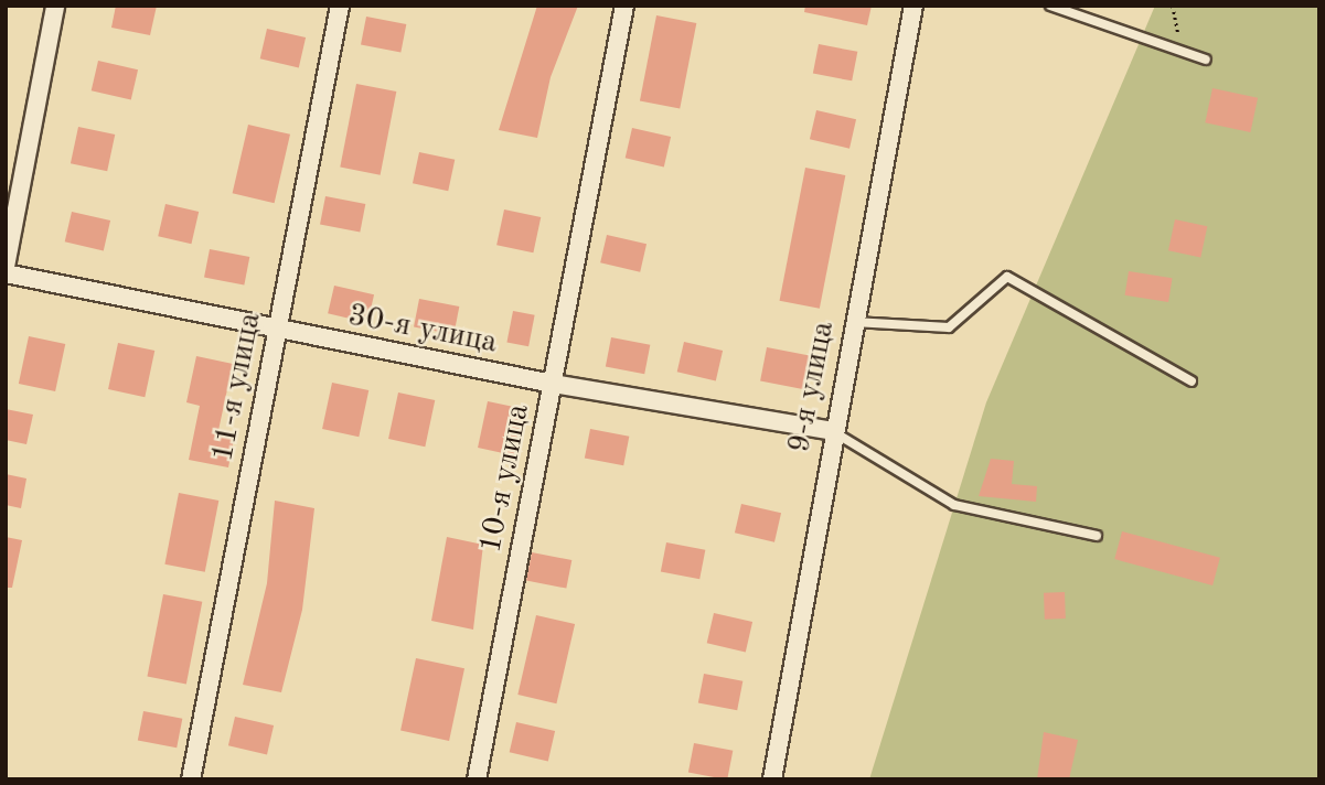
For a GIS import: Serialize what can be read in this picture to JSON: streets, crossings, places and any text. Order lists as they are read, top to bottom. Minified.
{"streets":{"street":["30-я улица","11-я улица","9-я улица","10-я улица"]},"crossings":[["30-я улица","11-я улица"],["30-я улица","9-я улица"],["30-я улица","10-я улица"]]}
